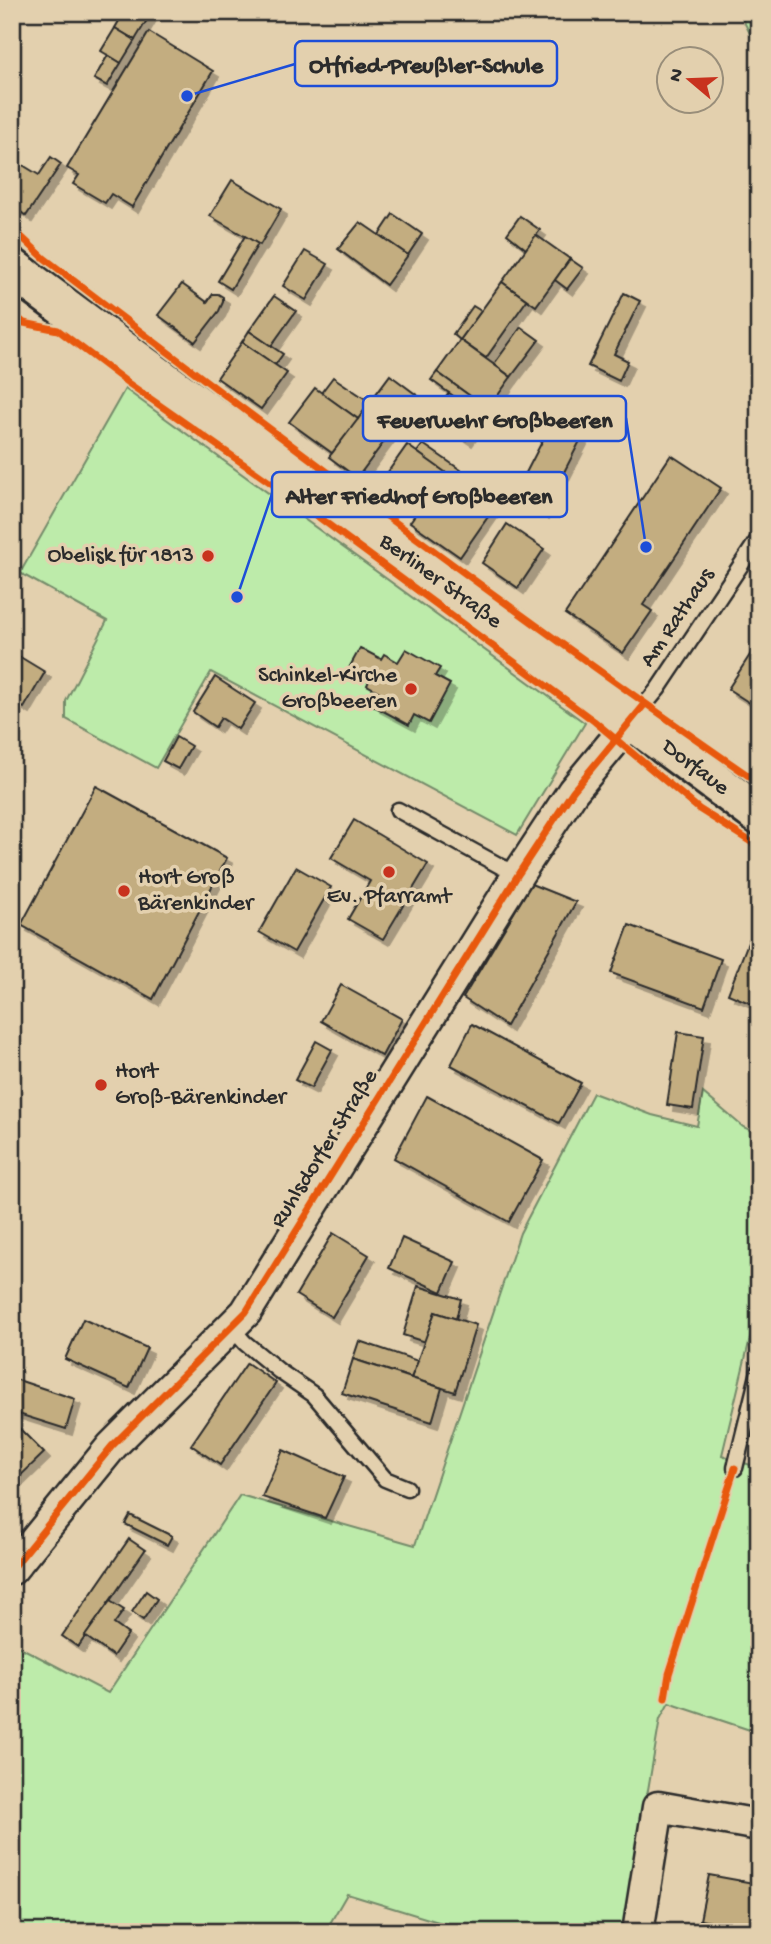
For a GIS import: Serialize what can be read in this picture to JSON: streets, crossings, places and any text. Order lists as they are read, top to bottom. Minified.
{"streets":{"street":["Berliner Straße","Dorfaue","Ruhlsdorfer Straße"],"lane":["Am Rathaus"]},"crossings":[["Berliner Straße","Am Rathaus"],["Berliner Straße","Dorfaue"],["Berliner Straße","Ruhlsdorfer Straße"],["Am Rathaus","Dorfaue"],["Am Rathaus","Ruhlsdorfer Straße"],["Dorfaue","Ruhlsdorfer Straße"]],"places":["Otfried-Preußler-Schule","Feuerwehr Großbeeren","Obelisk für 1813","Alter Friedhof Großbeeren","Schinkel-Kirche Großbeeren","Ev. Pfarramt","Hort Groß Bärenkinder","Hort Groß-Bärenkinder"],"north":"left"}
